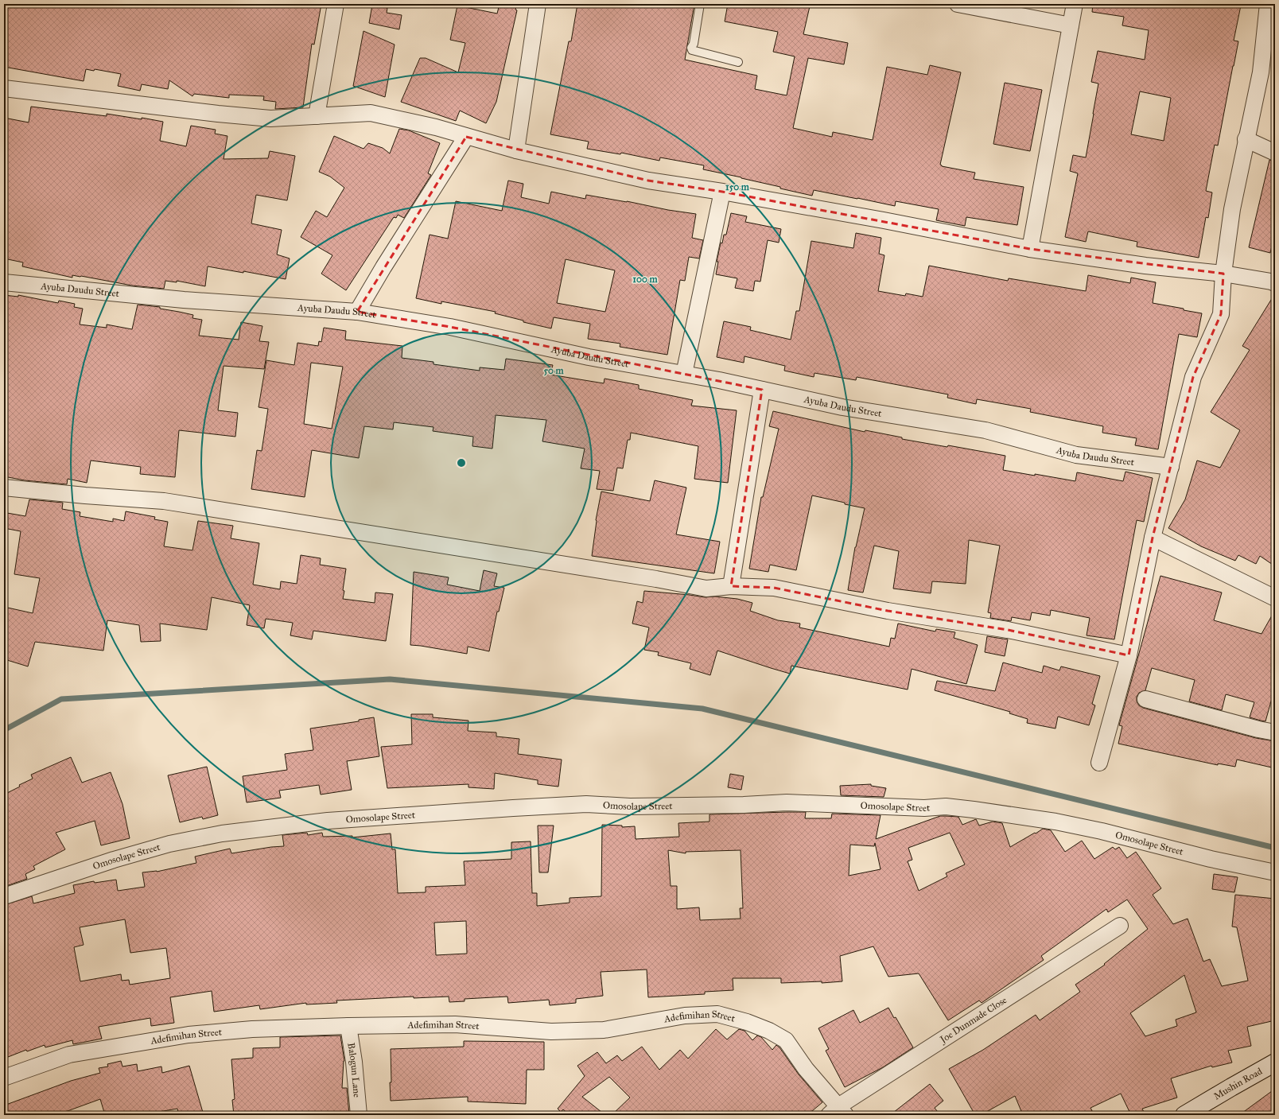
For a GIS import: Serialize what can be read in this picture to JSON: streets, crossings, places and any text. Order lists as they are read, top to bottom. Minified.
{"streets":{"main road":["Mushin Road"],"street":["Ayuba Daudu Street","Omosolape Street","Joe Dunmade Close","Adefimihan Street","Balogun Lane"]},"crossings":[["Joe Dunmade Close","Adefimihan Street"],["Adefimihan Street","Balogun Lane"]],"rings":["150 m","100 m","50 m"]}
